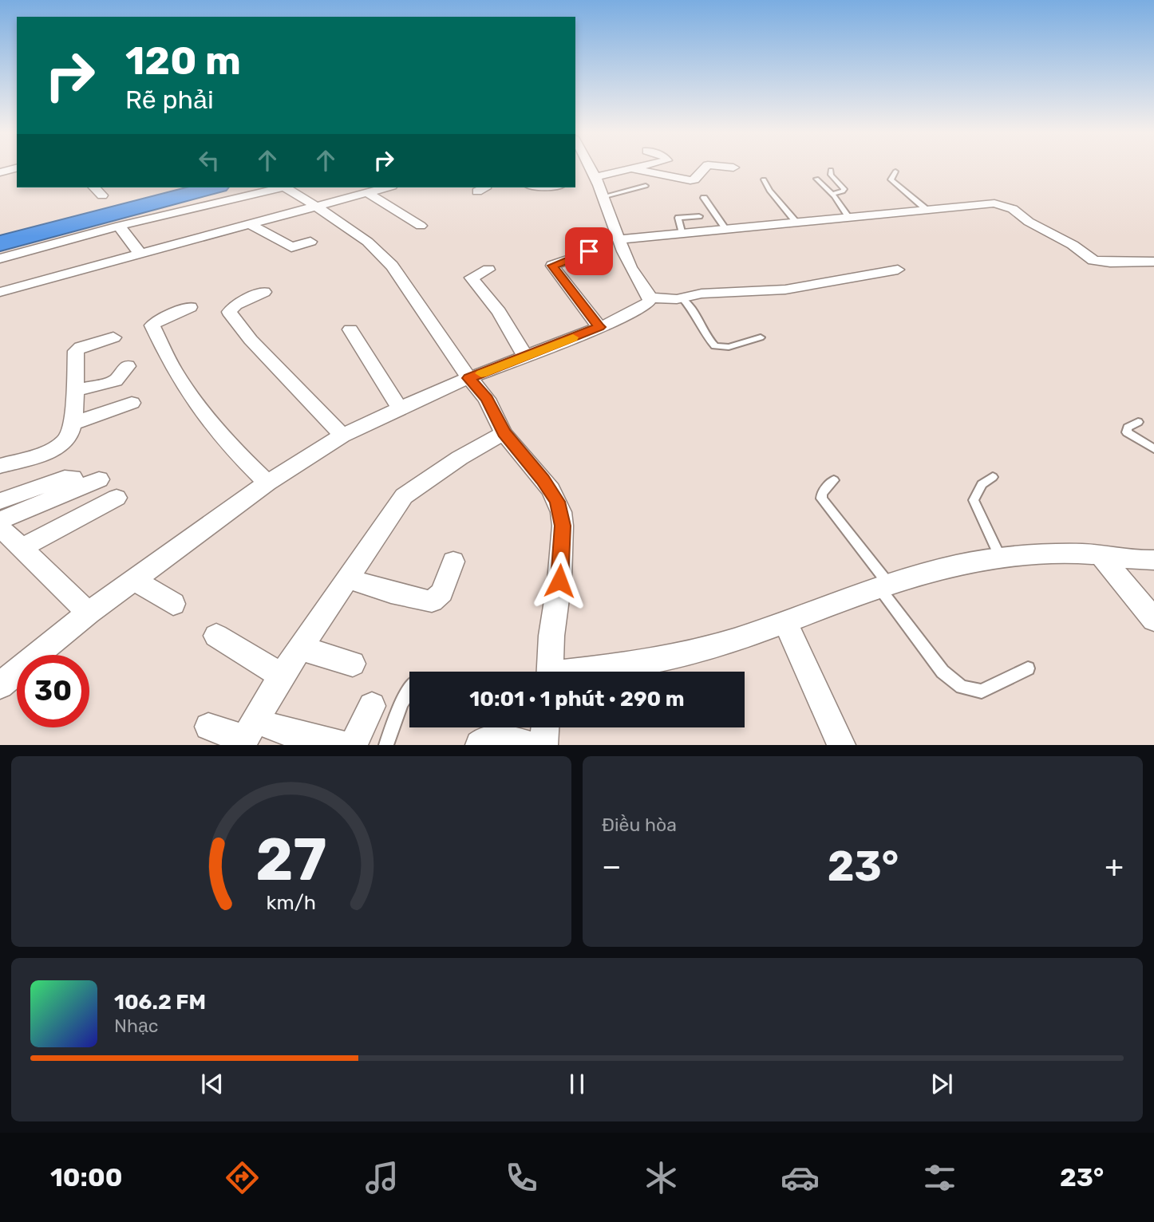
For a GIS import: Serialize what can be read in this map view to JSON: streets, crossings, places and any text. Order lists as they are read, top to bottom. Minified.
{"page":{"turn":["120 m","Rẽ phải"],"limit":"30","trip":"10:01 · 1 phút · 290 m","tile":"Điều hòa","heat":["−","23°","+"],"song":["106.2 FM","Nhạc"],"tabs":["10:00","23°"],"gauge":["27","km/h"]}}
